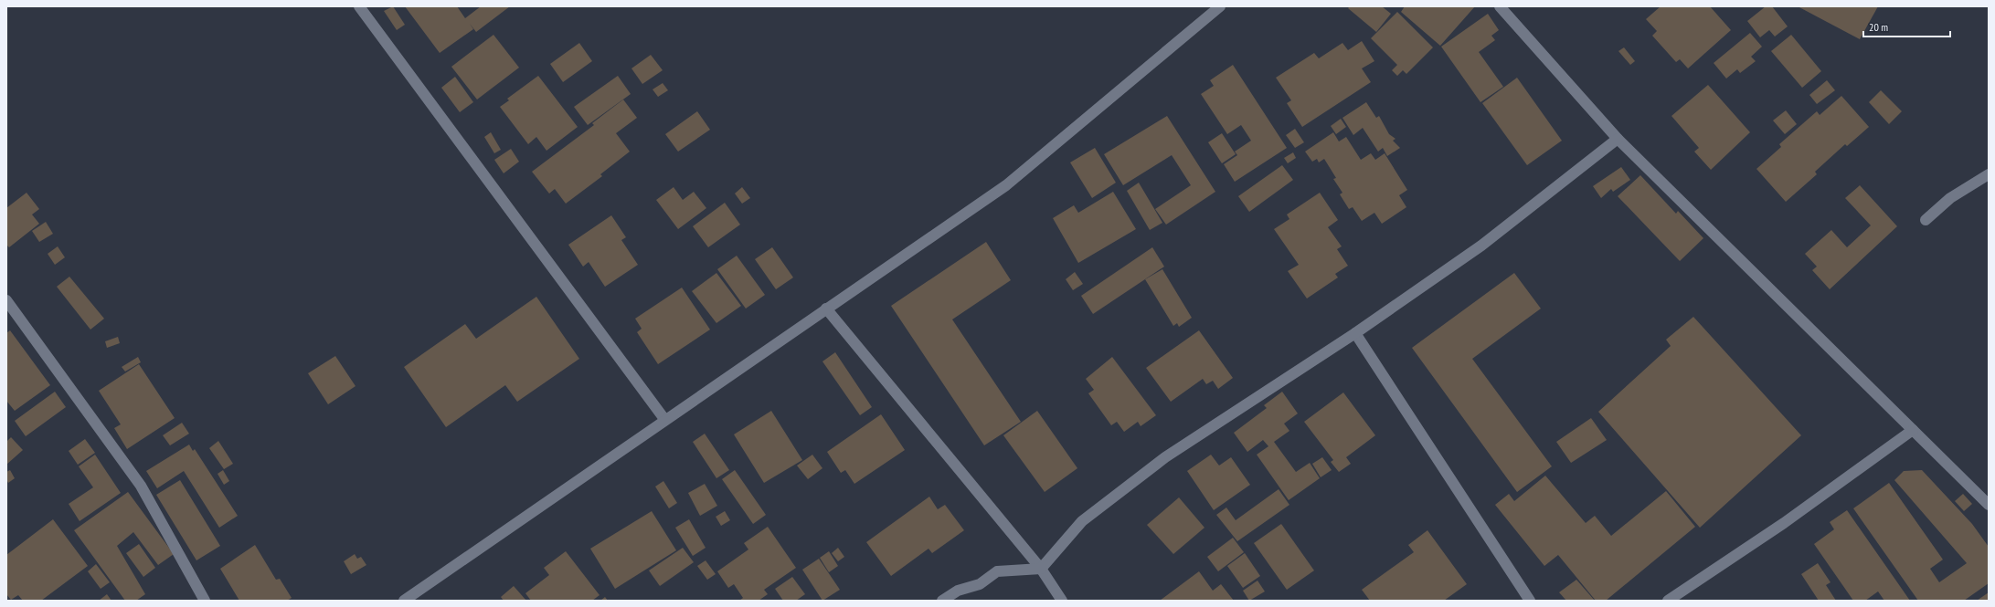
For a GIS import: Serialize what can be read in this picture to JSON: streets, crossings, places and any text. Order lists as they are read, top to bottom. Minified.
{"scale_bar":"20 m"}
